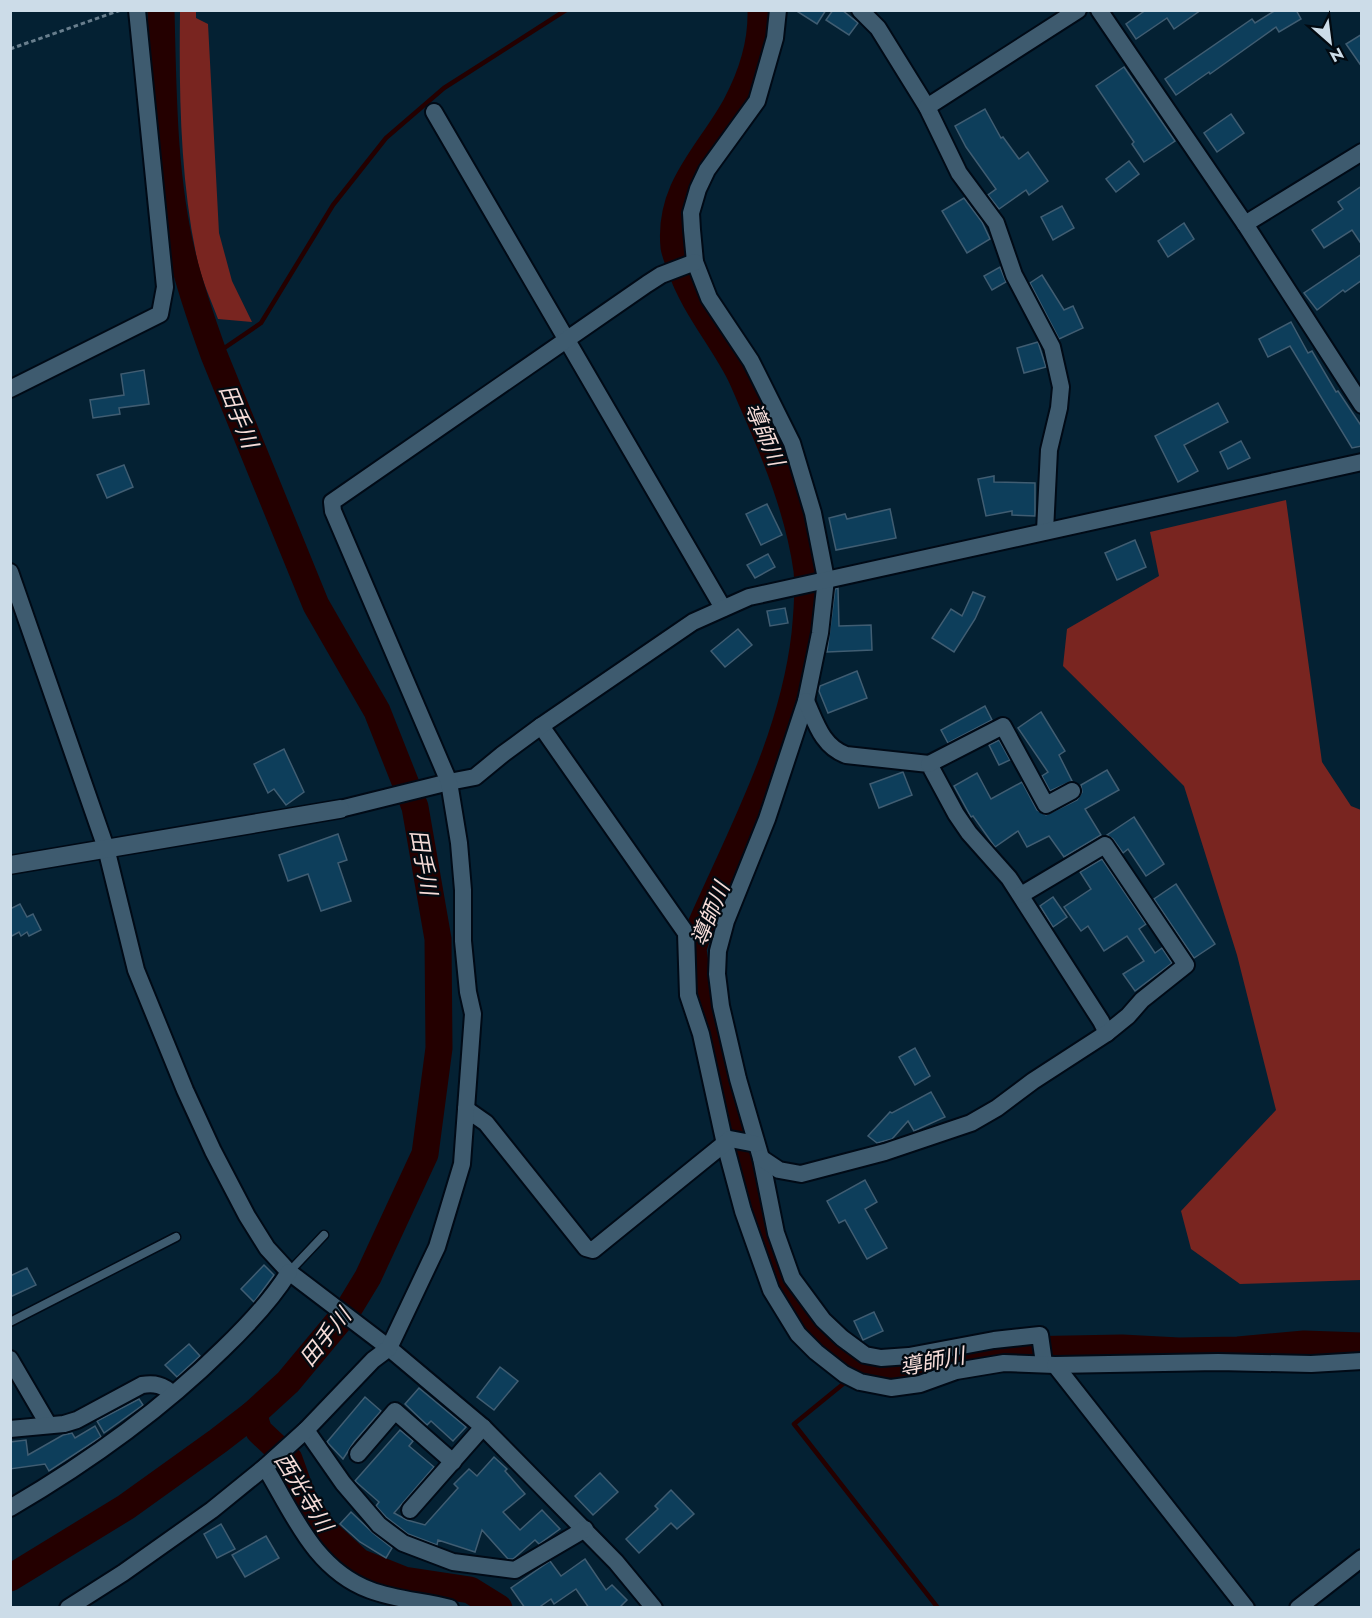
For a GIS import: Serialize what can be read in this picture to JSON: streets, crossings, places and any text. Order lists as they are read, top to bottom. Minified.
{"water":["田手川","導師川","西光寺川"],"north":"bottom right"}
